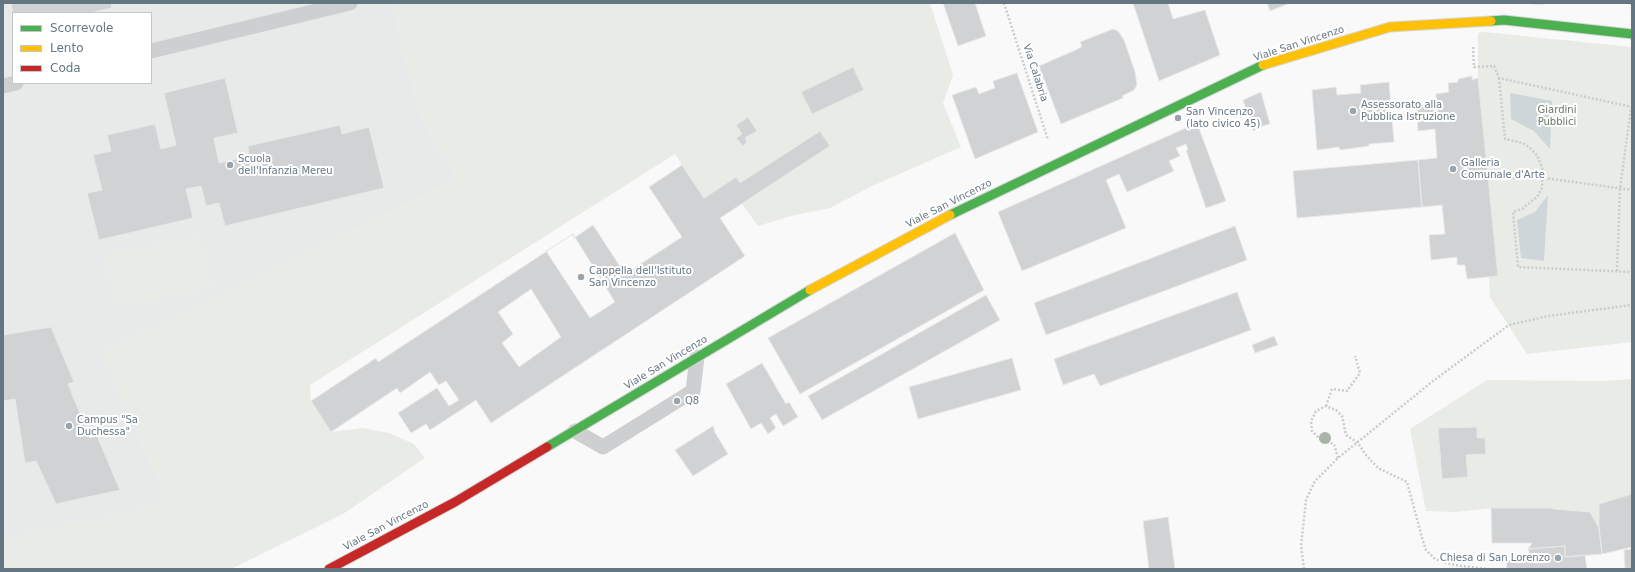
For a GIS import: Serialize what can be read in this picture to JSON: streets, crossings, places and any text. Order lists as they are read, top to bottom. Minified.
{"streets":{"street":["Viale San Vincenzo"],"path":["Via Calabria"]},"parks":["Giardini Pubblici"],"places":["Assessorato alla Pubblica Istruzione","San Vincenzo (lato civico 45)","Scuola dell'Infanzia Mereu","Galleria Comunale d'Arte","Cappella dell'Istituto San Vincenzo","Q8","Campus \"Sa Duchessa\"","Chiesa di San Lorenzo"],"legend":["Scorrevole","Lento","Coda"]}
